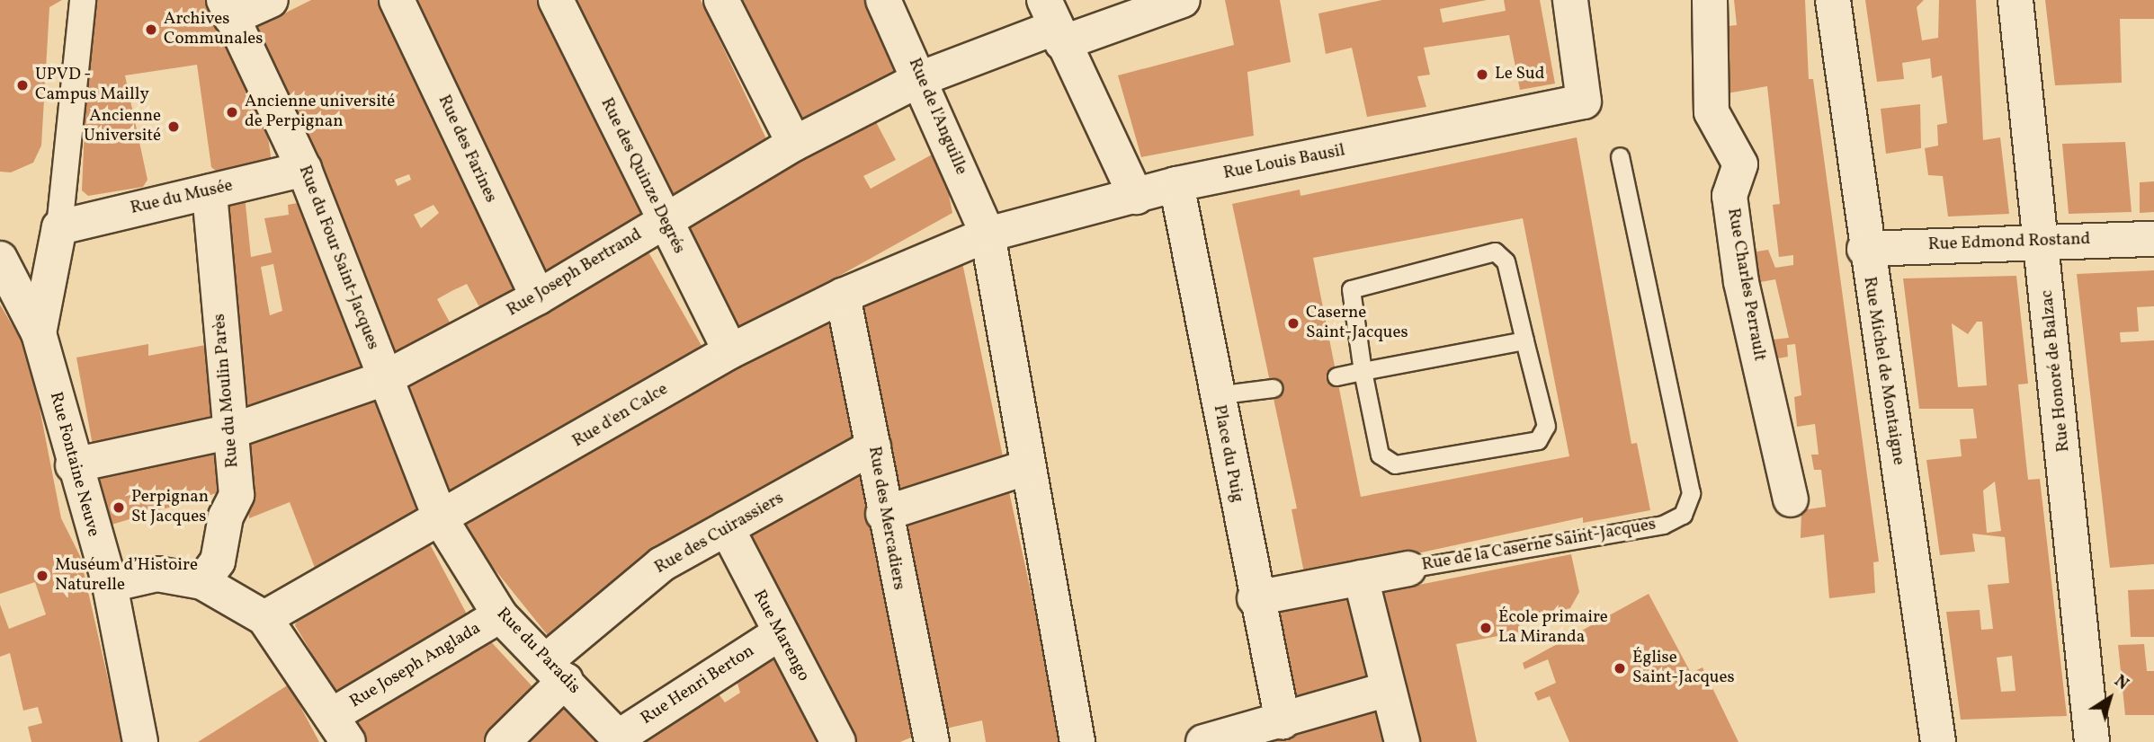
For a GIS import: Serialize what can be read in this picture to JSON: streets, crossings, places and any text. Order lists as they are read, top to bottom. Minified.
{"streets":{"street":["Rue de l'Anguille","Rue des Farines","Rue Louis Bausil","Rue des Quinze Degrés","Rue du Musée","Rue Edmond Rostand","Rue du Four Saint-Jacques","Rue Joseph Bertrand","Rue Charles Perrault","Rue Michel de Montaigne","Rue Honoré de Balzac","Rue du Moulin Parès","Rue d'en Calce","Place du Puig","Rue Fontaine Neuve","Rue des Mercadiers","Rue des Cuirassiers","Rue de la Caserne Saint-Jacques","Rue Marengo","Rue du Paradis","Rue Joseph Anglada","Rue Henri Berton"]},"crossings":[["Rue de l'Anguille","Rue Louis Bausil"],["Rue de l'Anguille","Rue Joseph Bertrand"],["Rue de l'Anguille","Rue d'en Calce"],["Rue des Farines","Rue Joseph Bertrand"],["Rue Louis Bausil","Rue d'en Calce"],["Rue Louis Bausil","Place du Puig"],["Rue des Quinze Degrés","Rue Joseph Bertrand"],["Rue des Quinze Degrés","Rue d'en Calce"],["Rue du Musée","Rue du Four Saint-Jacques"],["Rue du Musée","Rue du Moulin Parès"],["Rue Edmond Rostand","Rue Michel de Montaigne"],["Rue Edmond Rostand","Rue Honoré de Balzac"],["Rue du Four Saint-Jacques","Rue Joseph Bertrand"],["Rue du Four Saint-Jacques","Rue d'en Calce"],["Rue du Four Saint-Jacques","Rue du Paradis"],["Rue Joseph Bertrand","Rue du Moulin Parès"],["Rue Joseph Bertrand","Rue Fontaine Neuve"],["Rue d'en Calce","Rue des Mercadiers"],["Rue d'en Calce","Rue du Paradis"],["Place du Puig","Rue de la Caserne Saint-Jacques"],["Rue des Mercadiers","Rue des Cuirassiers"],["Rue des Cuirassiers","Rue Marengo"],["Rue des Cuirassiers","Rue du Paradis"],["Rue Marengo","Rue Henri Berton"],["Rue du Paradis","Rue Joseph Anglada"],["Rue du Paradis","Rue Henri Berton"]],"places":["Archives Communales","Le Sud","UPVD - Campus Mailly","Ancienne université de Perpignan","Ancienne Université","Caserne Saint-Jacques","Perpignan St Jacques","Muséum d’Histoire Naturelle","École primaire La Miranda","Église Saint-Jacques"],"north":"top right"}
